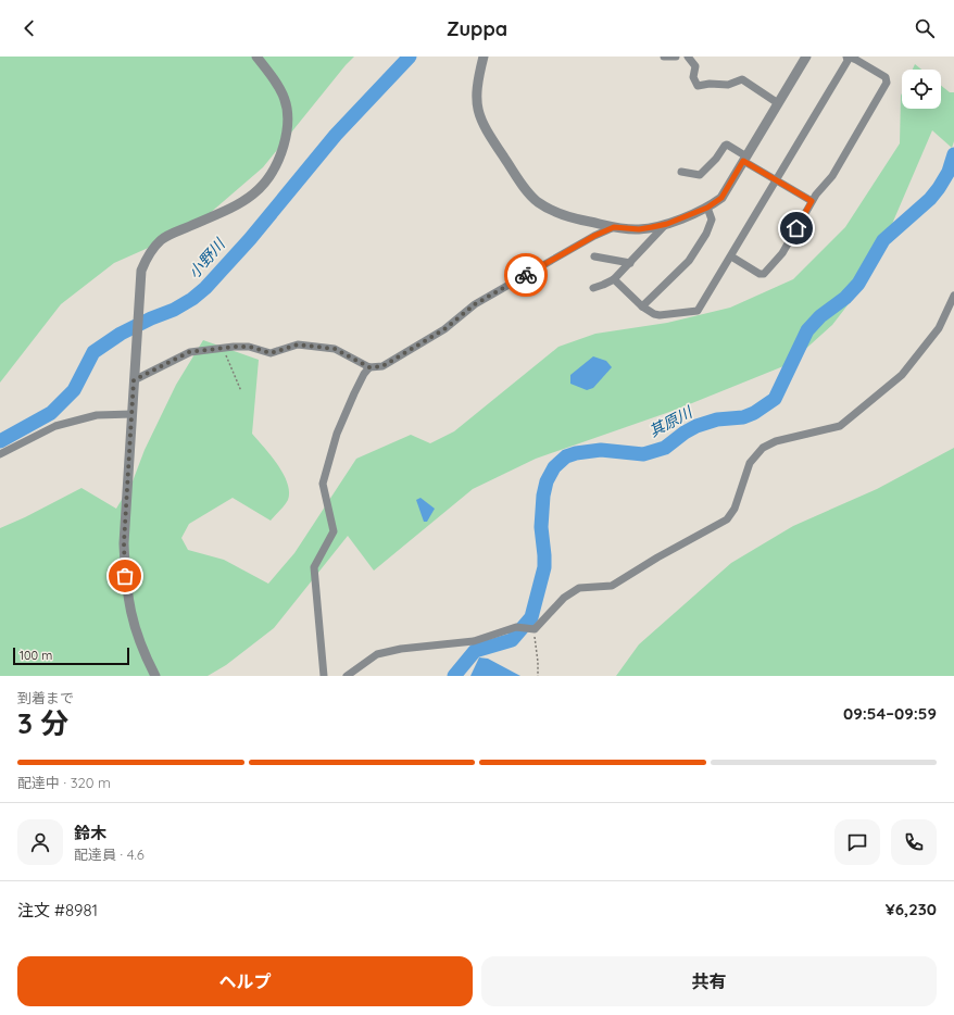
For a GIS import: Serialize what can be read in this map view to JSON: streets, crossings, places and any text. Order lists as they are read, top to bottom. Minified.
{"water":["小野川","其原川"],"scale_bar":"100 m","page":{"header":"Zuppa","scale":"100 m","heading":["3 分","到着まで","09:54–09:59"],"panel":["鈴木","配達員 · 4.6","注文 #8981","¥6,230"],"bar":"配達中 · 320 m","buttons":["ヘルプ","共有"]}}
